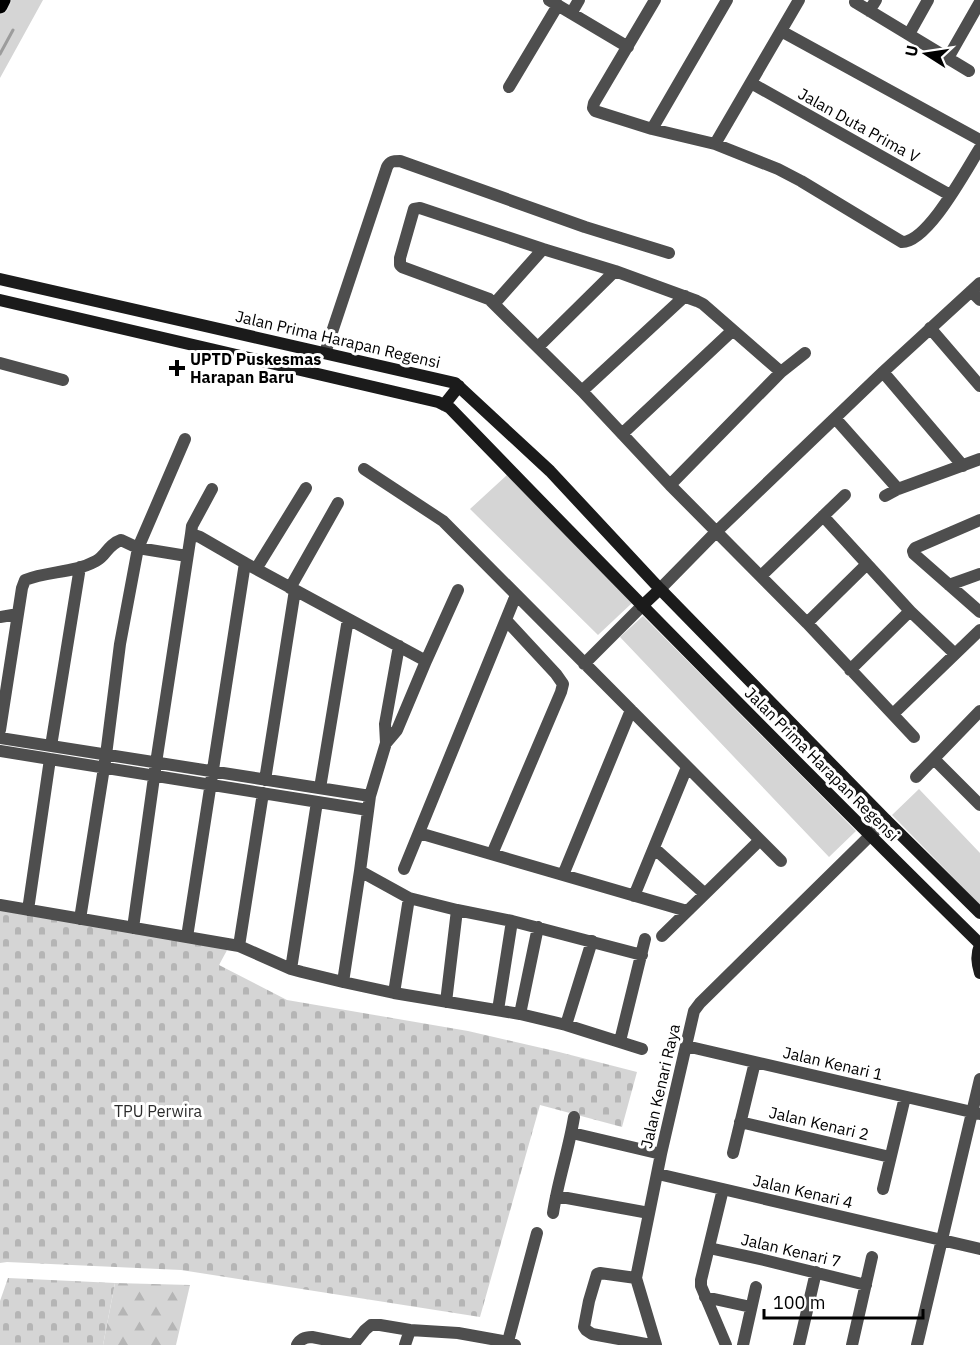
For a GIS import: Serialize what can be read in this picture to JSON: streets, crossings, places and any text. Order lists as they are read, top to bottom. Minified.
{"streets":{"street":["Jalan Duta Prima V","Jalan Prima Harapan Regensi","Jalan Kenari 1","Jalan Kenari Raya","Jalan Kenari 2","Jalan Kenari 4","Jalan Kenari 7"]},"crossings":[["Jalan Prima Harapan Regensi","Jalan Kenari Raya"],["Jalan Kenari 1","Jalan Kenari Raya"],["Jalan Kenari Raya","Jalan Kenari 4"]],"parks":["TPU Perwira"],"places":{"health":["UPTD Puskesmas Harapan Baru"]},"scale_bar":"100 m","north":"left"}
